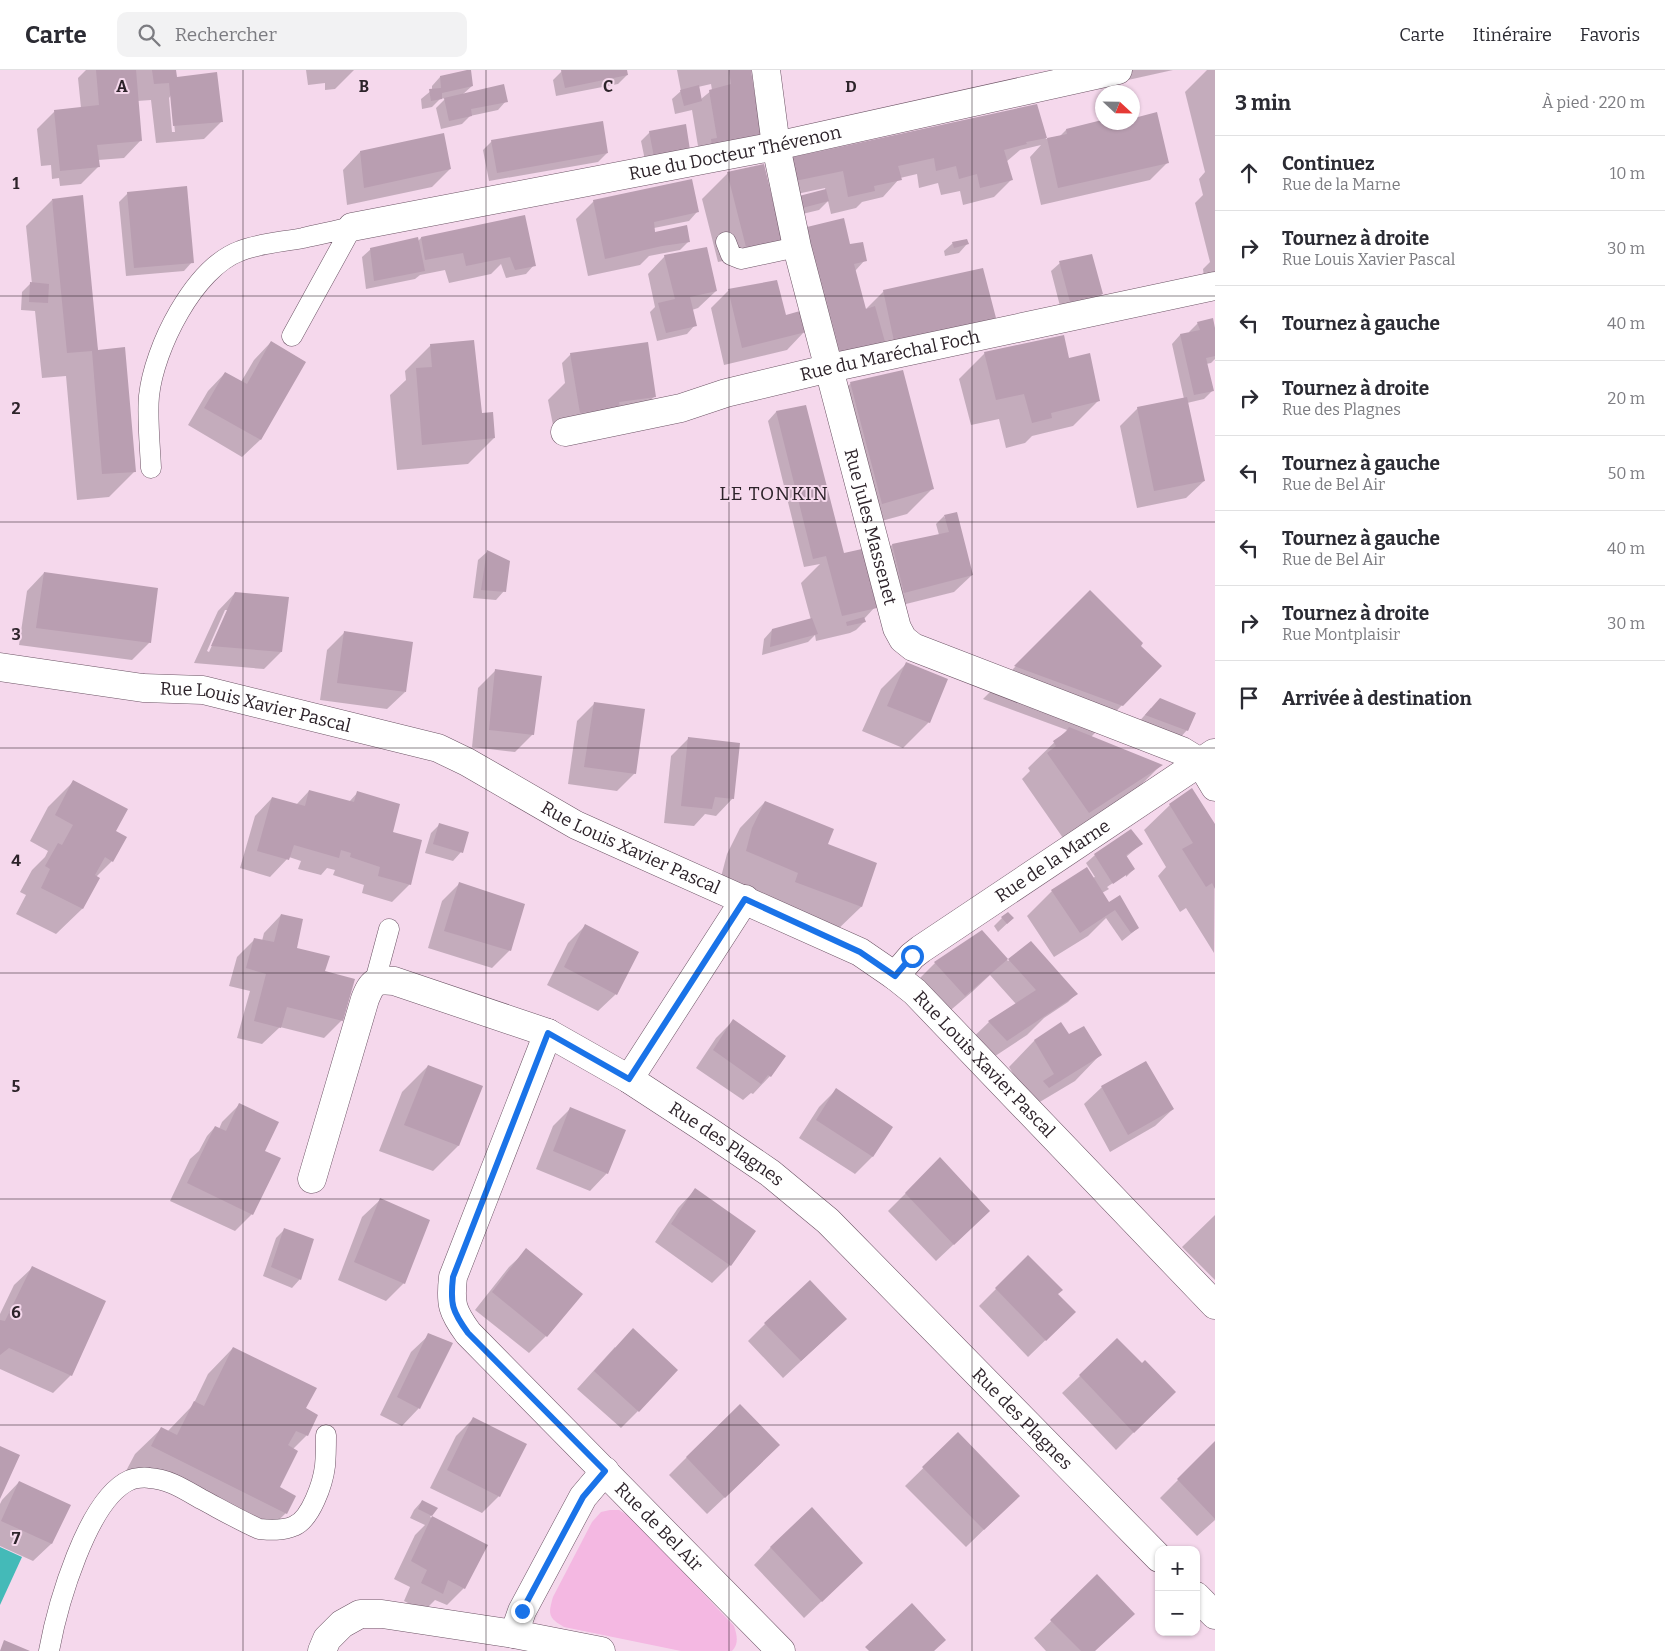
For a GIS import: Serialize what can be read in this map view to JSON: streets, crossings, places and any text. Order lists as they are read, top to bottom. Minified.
{"streets":{"street":["Rue du Docteur Thévenon","Rue du Maréchal Foch","Rue Jules Massenet","Rue Louis Xavier Pascal","Rue de la Marne","Rue des Plagnes","Rue de Bel Air"]},"crossings":[["Rue du Docteur Thévenon","Rue Jules Massenet"],["Rue du Maréchal Foch","Rue Jules Massenet"],["Rue Jules Massenet","Rue de la Marne"],["Rue Louis Xavier Pascal","Rue de la Marne"],["Rue des Plagnes","Rue de Bel Air"]],"districts":["LE TONKIN"],"north":"right","page":{"header":"Carte","search":"Rechercher","nav":["Carte","Itinéraire","Favoris"],"heading":["3 min","À pied · 220 m"],"list":[["Continuez","Rue de la Marne","10 m"],["Tournez à droite","Rue Louis Xavier Pascal","30 m"],["Tournez à gauche","40 m"],["Tournez à droite","Rue des Plagnes","20 m"],["Tournez à gauche","Rue de Bel Air","50 m"],["Tournez à gauche","Rue de Bel Air","40 m"],["Tournez à droite","Rue Montplaisir","30 m"],"Arrivée à destination"],"map_buttons":["+","−"]},"grid":{"columns":["A","B","C","D"],"rows":["1","2","3","4","5","6","7"]}}
